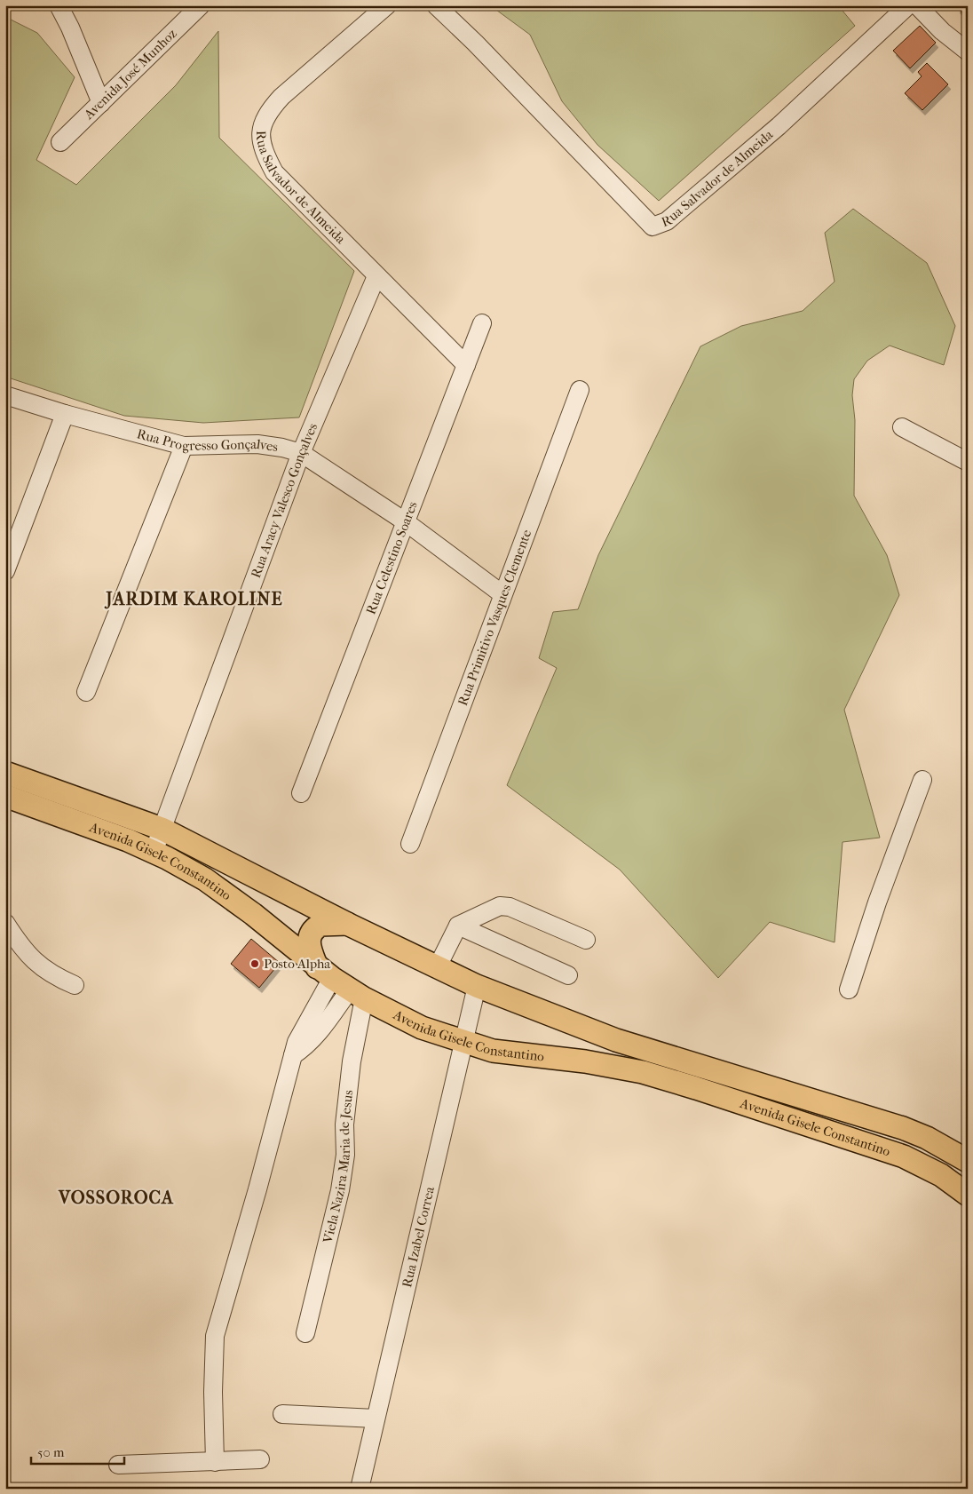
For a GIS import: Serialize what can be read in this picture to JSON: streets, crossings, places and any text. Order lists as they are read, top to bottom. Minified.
{"streets":{"main road":["Avenida Gisele Constantino"],"street":["Avenida José Munhoz","Rua Salvador de Almeida","Rua Progresso Gonçalves","Rua Aracy Valesco Gonçalves","Rua Celestino Soares","Rua Primitivo Vasques Clemente","Viela Nazira Maria de Jesus","Rua Izabel Correa"]},"crossings":[["Rua Salvador de Almeida","Rua Aracy Valesco Gonçalves"],["Rua Salvador de Almeida","Rua Celestino Soares"],["Rua Progresso Gonçalves","Rua Aracy Valesco Gonçalves"],["Rua Progresso Gonçalves","Rua Celestino Soares"],["Rua Progresso Gonçalves","Rua Primitivo Vasques Clemente"],["Rua Aracy Valesco Gonçalves","Avenida Gisele Constantino"],["Avenida Gisele Constantino","Viela Nazira Maria de Jesus"],["Avenida Gisele Constantino","Rua Izabel Correa"]],"districts":["JARDIM KAROLINE","VOSSOROCA"],"places":["Posto Alpha"],"scale_bar":"50 m"}
